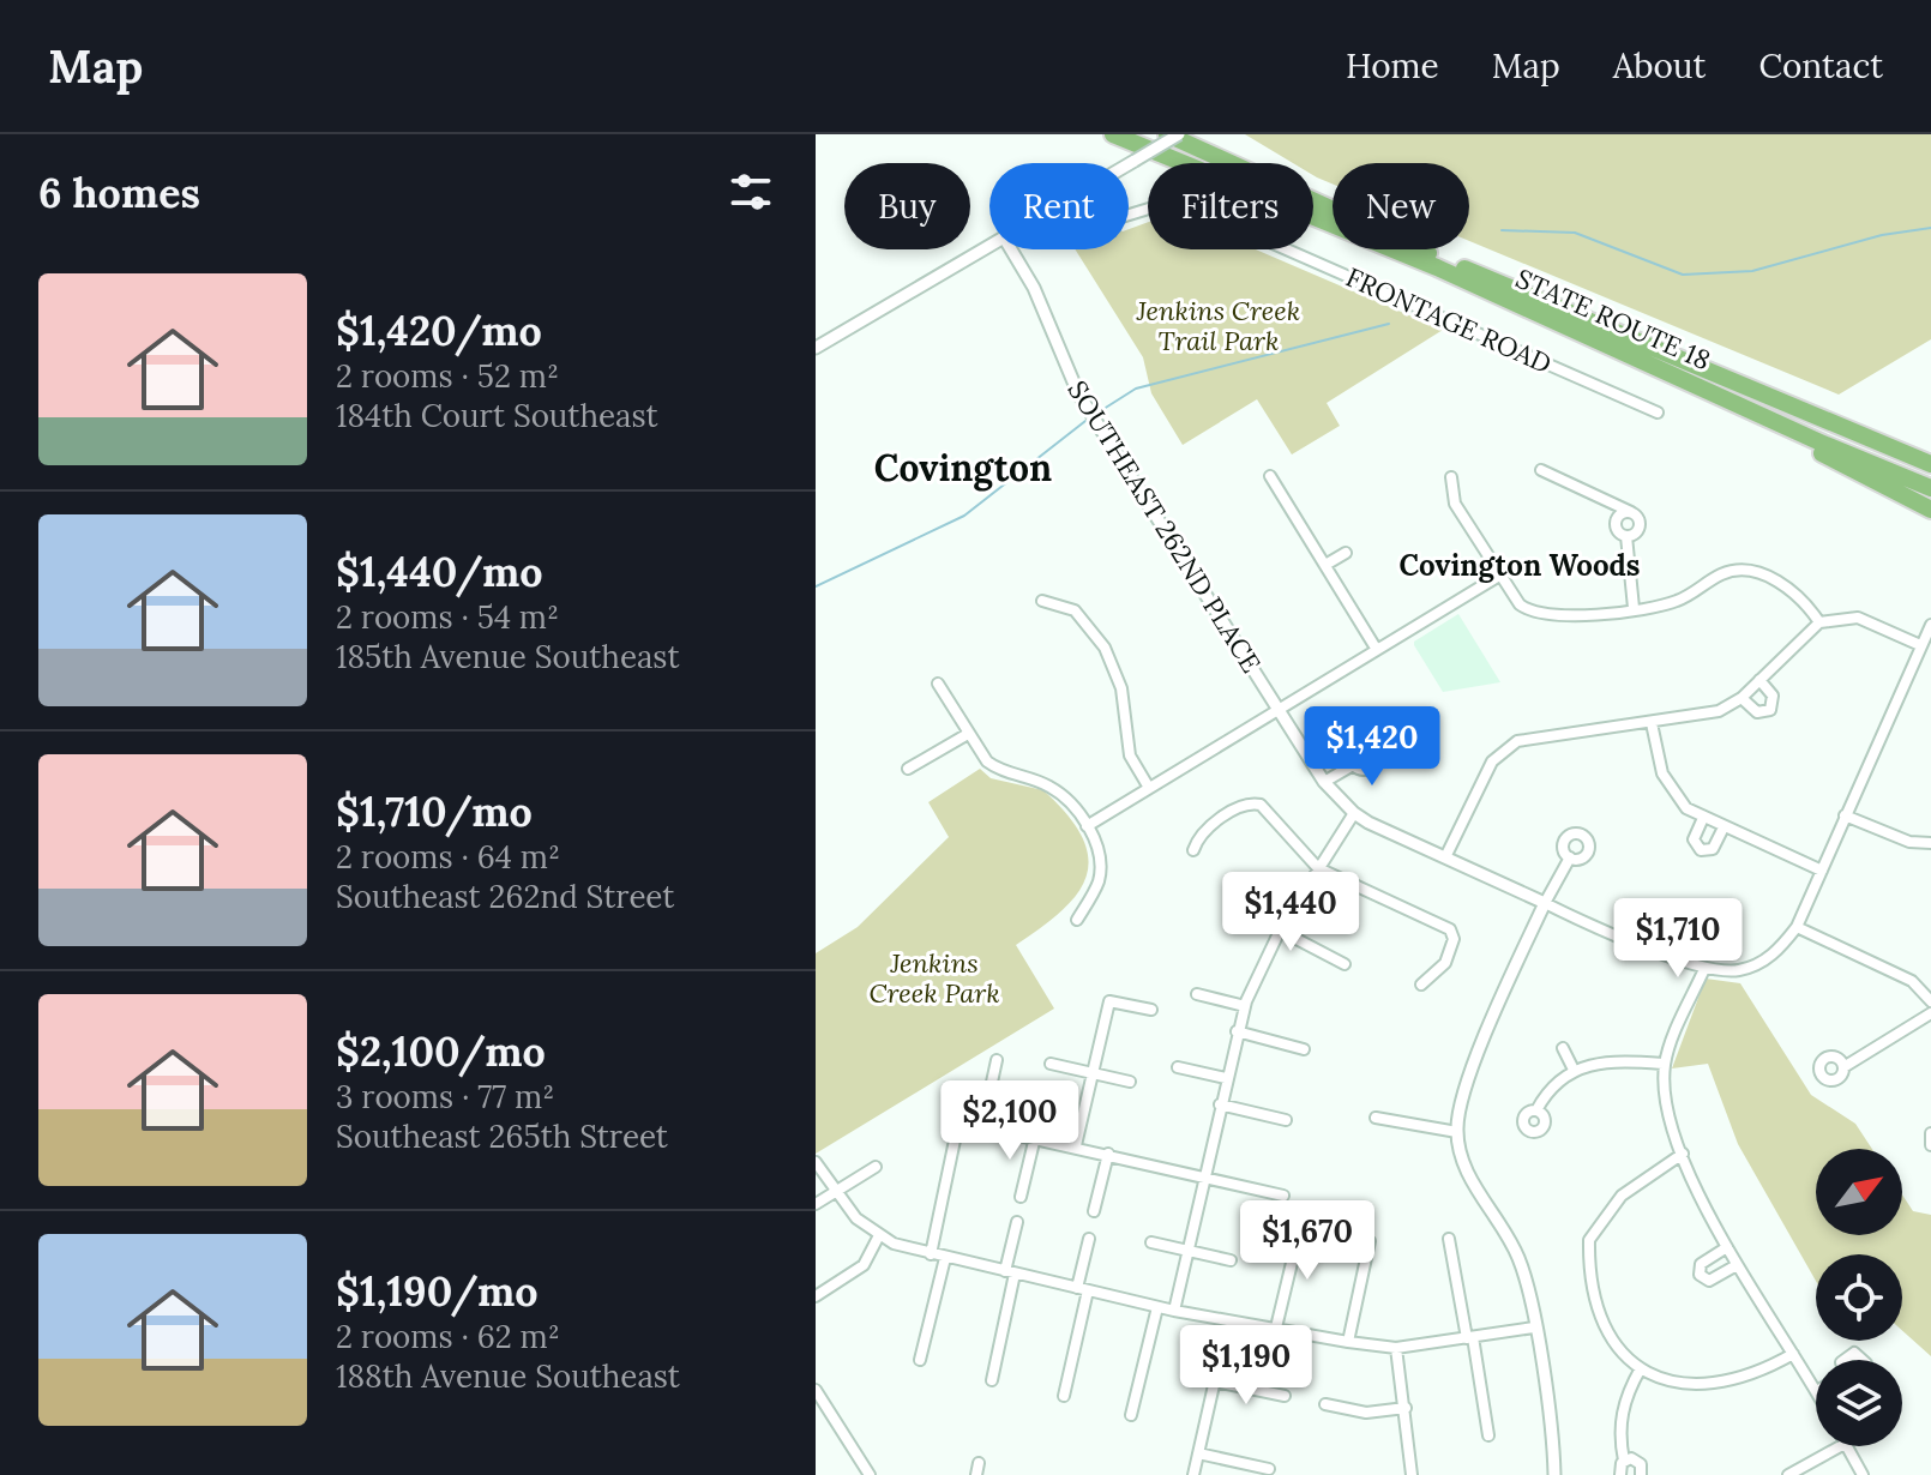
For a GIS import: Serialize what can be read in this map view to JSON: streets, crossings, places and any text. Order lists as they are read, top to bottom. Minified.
{"streets":{"highway":["STATE ROUTE 18"],"street":["FRONTAGE ROAD","SOUTHEAST 262ND PLACE"]},"districts":["Covington","Covington Woods"],"parks":["Jenkins Creek Trail Park","Jenkins Creek Park"],"north":"top right","page":{"header":"Map","nav":["Home","Map","About","Contact"],"heading":"6 homes","chip":["Buy","Rent","Filters","New"],"list":[{"name":"$1,420/mo","note":"2 rooms · 52 m² · 184th Court Southeast"},{"name":"$1,440/mo","note":"2 rooms · 54 m² · 185th Avenue Southeast"},{"name":"$1,710/mo","note":"2 rooms · 64 m² · Southeast 262nd Street"},{"name":"$2,100/mo","note":"3 rooms · 77 m² · Southeast 265th Street"},{"name":"$1,190/mo","note":"2 rooms · 62 m² · 188th Avenue Southeast"}],"price":["$1,420","$1,440","$1,710","$2,100","$1,670","$1,190"]}}
